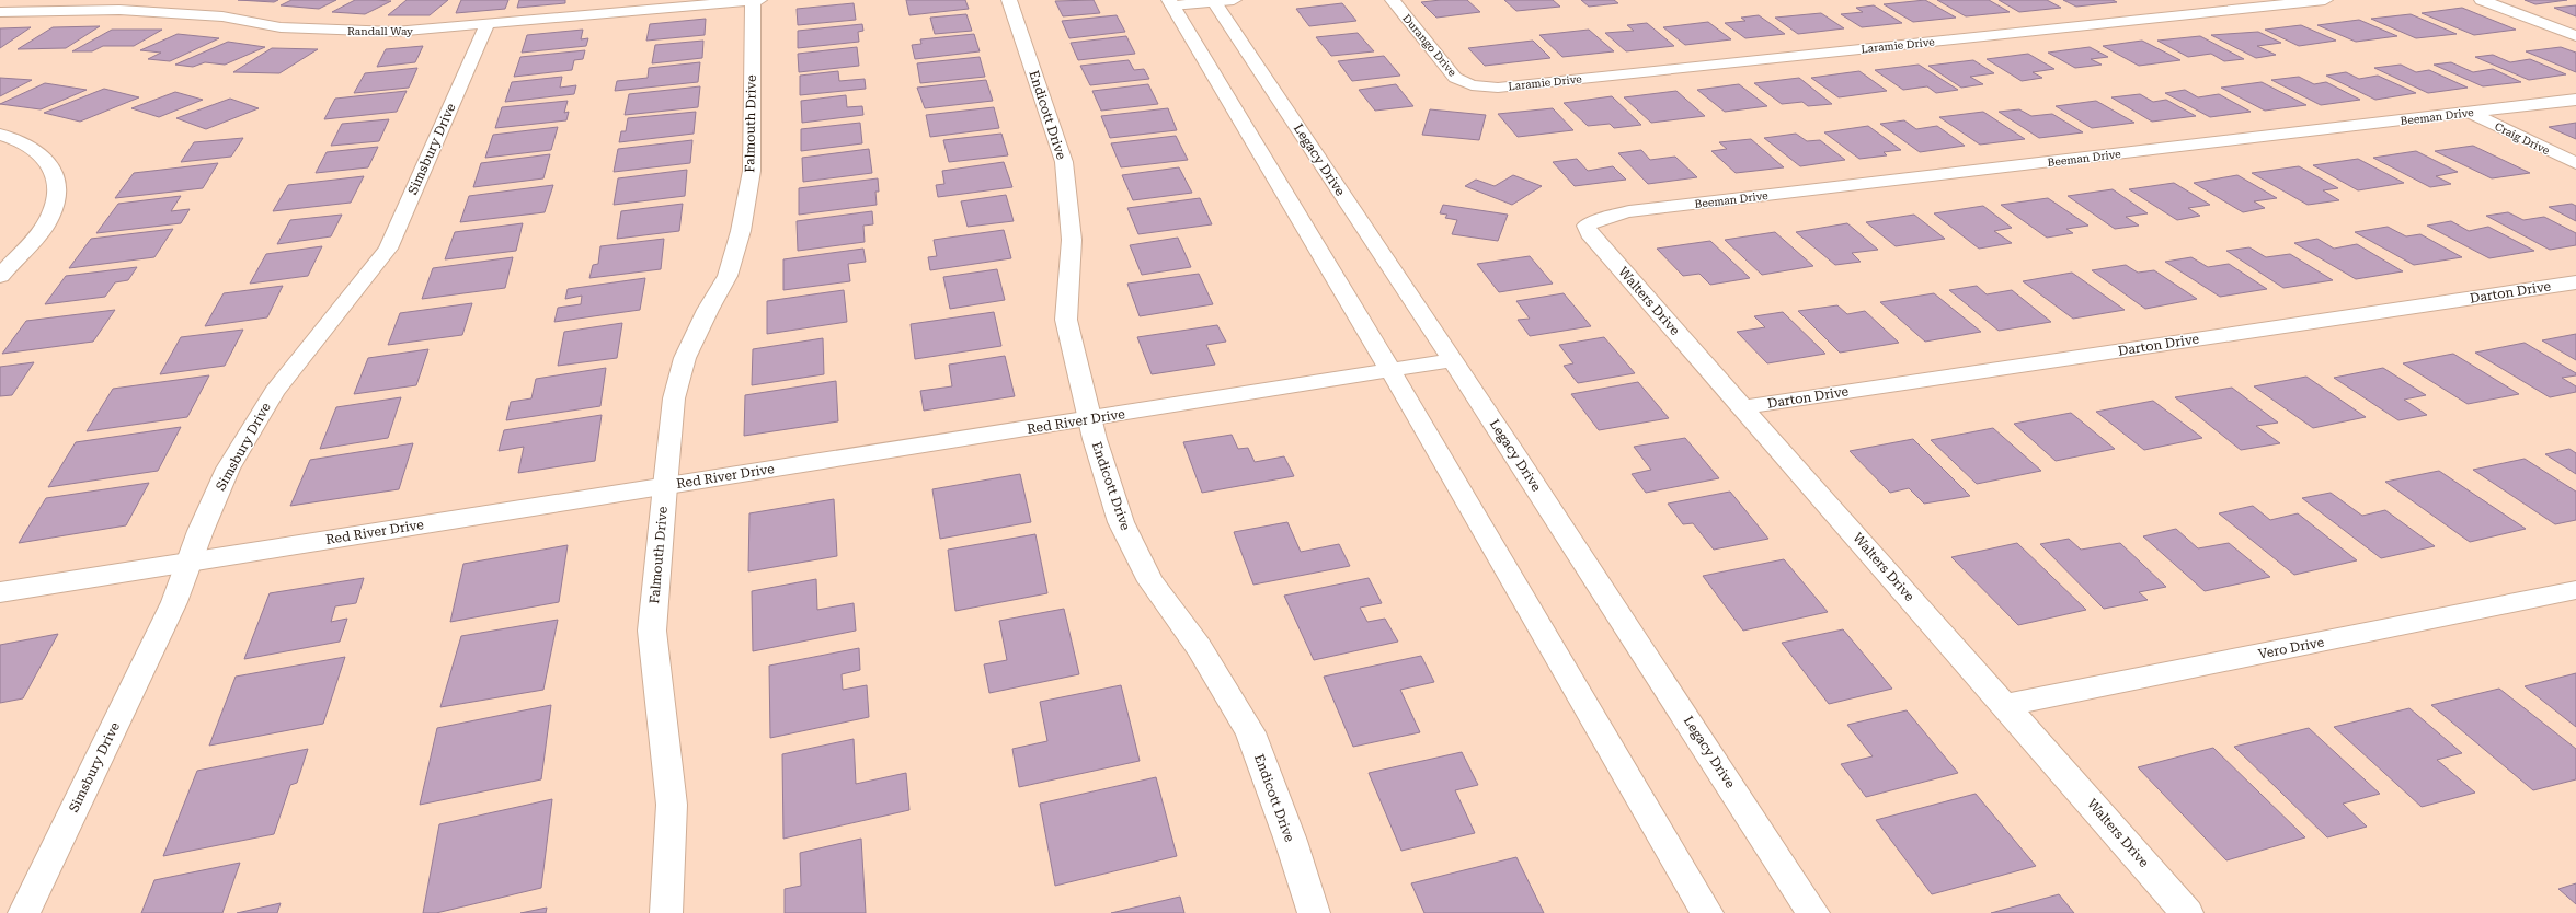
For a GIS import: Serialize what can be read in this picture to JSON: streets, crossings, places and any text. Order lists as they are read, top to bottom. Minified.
{"streets":{"street":["Randall Way","Durango Drive","Laramie Drive","Endicott Drive","Beeman Drive","Falmouth Drive","Craig Drive","Simsbury Drive","Legacy Drive","Darton Drive","Walters Drive","Red River Drive","Vero Drive"]},"crossings":[["Randall Way","Falmouth Drive"],["Randall Way","Simsbury Drive"],["Durango Drive","Laramie Drive"],["Endicott Drive","Red River Drive"],["Beeman Drive","Craig Drive"],["Beeman Drive","Walters Drive"],["Falmouth Drive","Red River Drive"],["Simsbury Drive","Red River Drive"],["Legacy Drive","Red River Drive"],["Darton Drive","Walters Drive"],["Walters Drive","Vero Drive"]]}
